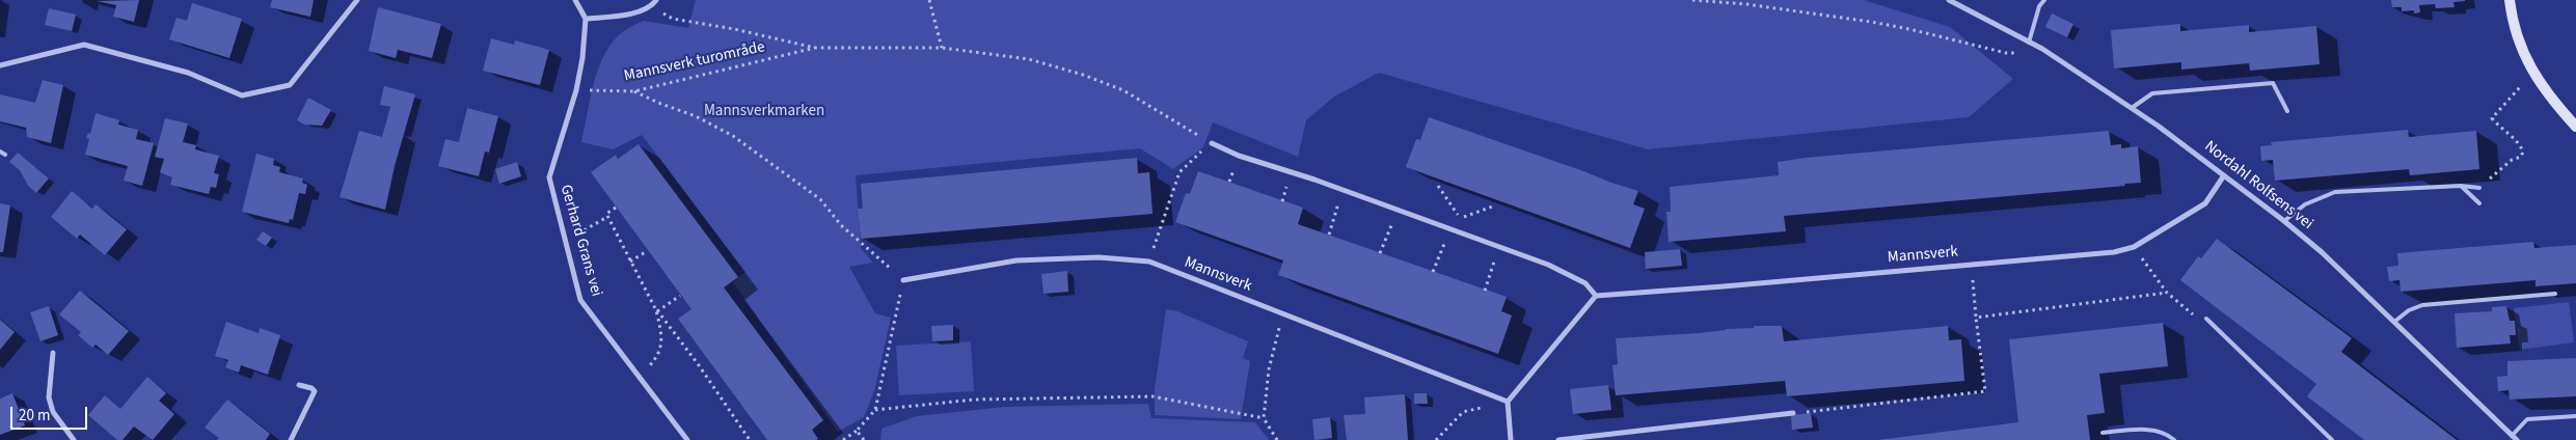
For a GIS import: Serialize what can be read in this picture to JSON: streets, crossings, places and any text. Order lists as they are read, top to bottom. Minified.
{"streets":{"street":["Nordahl Rolfsens vei","Gerhard Grans vei","Mannsverk"],"path":["Mannsverk turområde"]},"crossings":[["Mannsverk turområde","Gerhard Grans vei"],["Nordahl Rolfsens vei","Mannsverk"]],"parks":["Mannsverkmarken"],"scale_bar":"20 m"}
